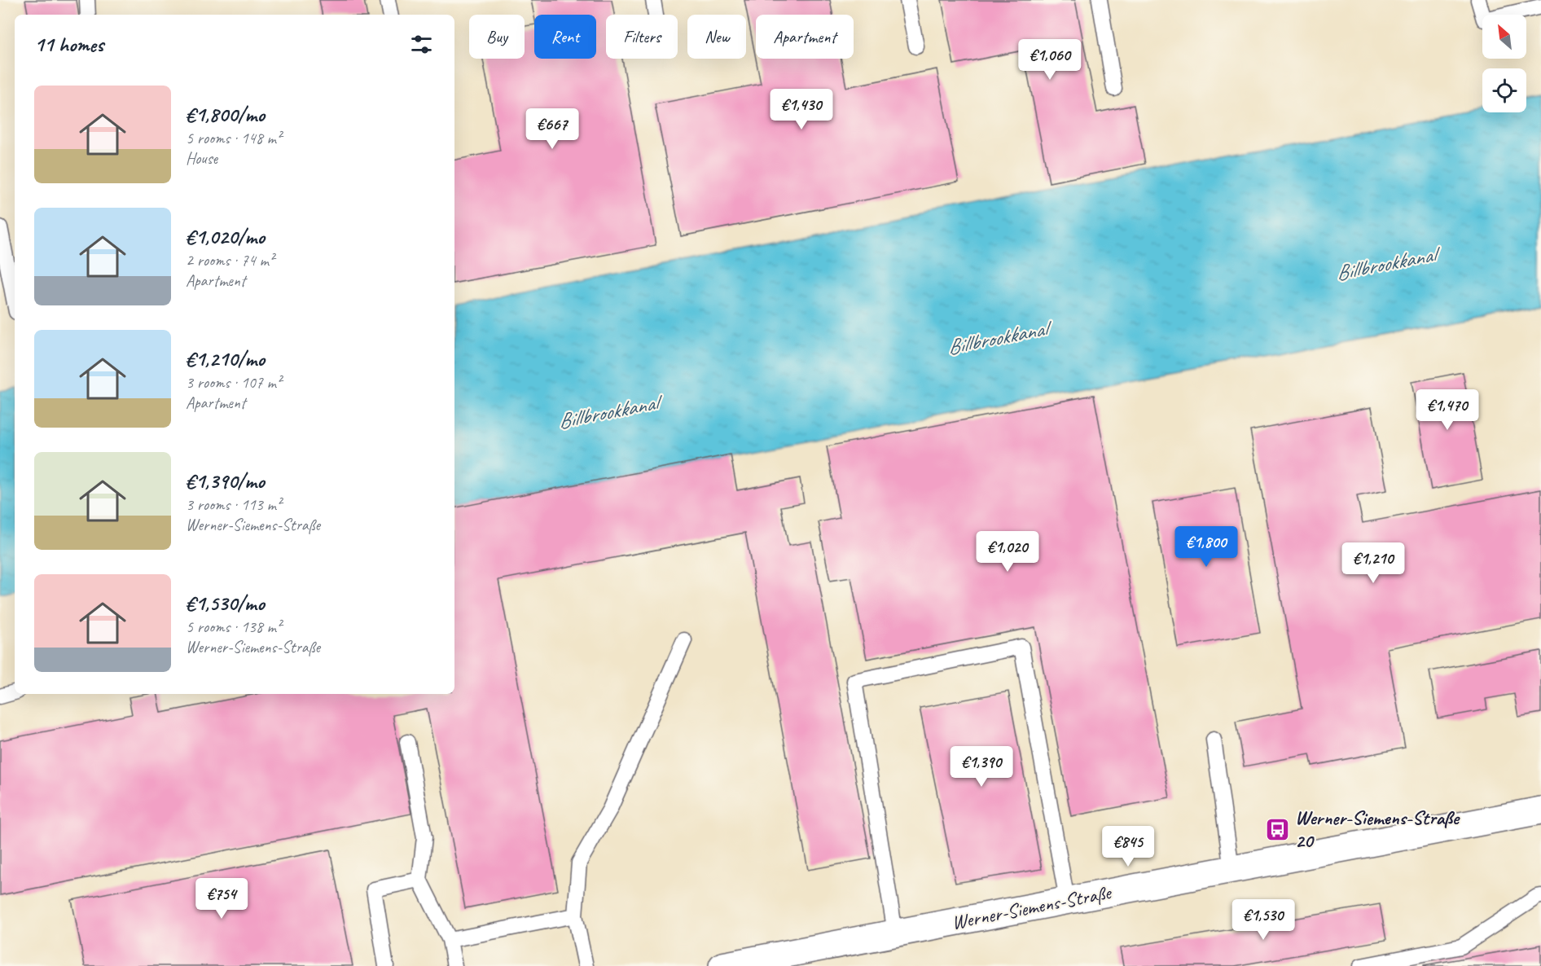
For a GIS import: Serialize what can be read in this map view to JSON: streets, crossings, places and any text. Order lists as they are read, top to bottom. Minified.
{"streets":{"street":["Werner-Siemens-Straße"]},"water":["Billbrookkanal"],"places":{"bus stop":["Werner-Siemens-Straße 20"]},"north":"top left","page":{"chip":["Buy","Rent","Filters","New","Apartment"],"heading":"11 homes","price":["€1,060","€1,430","€667","€1,470","€1,800","€1,020","€1,210","€1,390","€845","€754","€1,530"],"list":[{"name":"€1,800/mo","note":"5 rooms · 148 m² · House"},{"name":"€1,020/mo","note":"2 rooms · 74 m² · Apartment"},{"name":"€1,210/mo","note":"3 rooms · 107 m² · Apartment"},{"name":"€1,390/mo","note":"3 rooms · 113 m² · Werner-Siemens-Straße"},{"name":"€1,530/mo","note":"5 rooms · 138 m² · Werner-Siemens-Straße"}]}}
